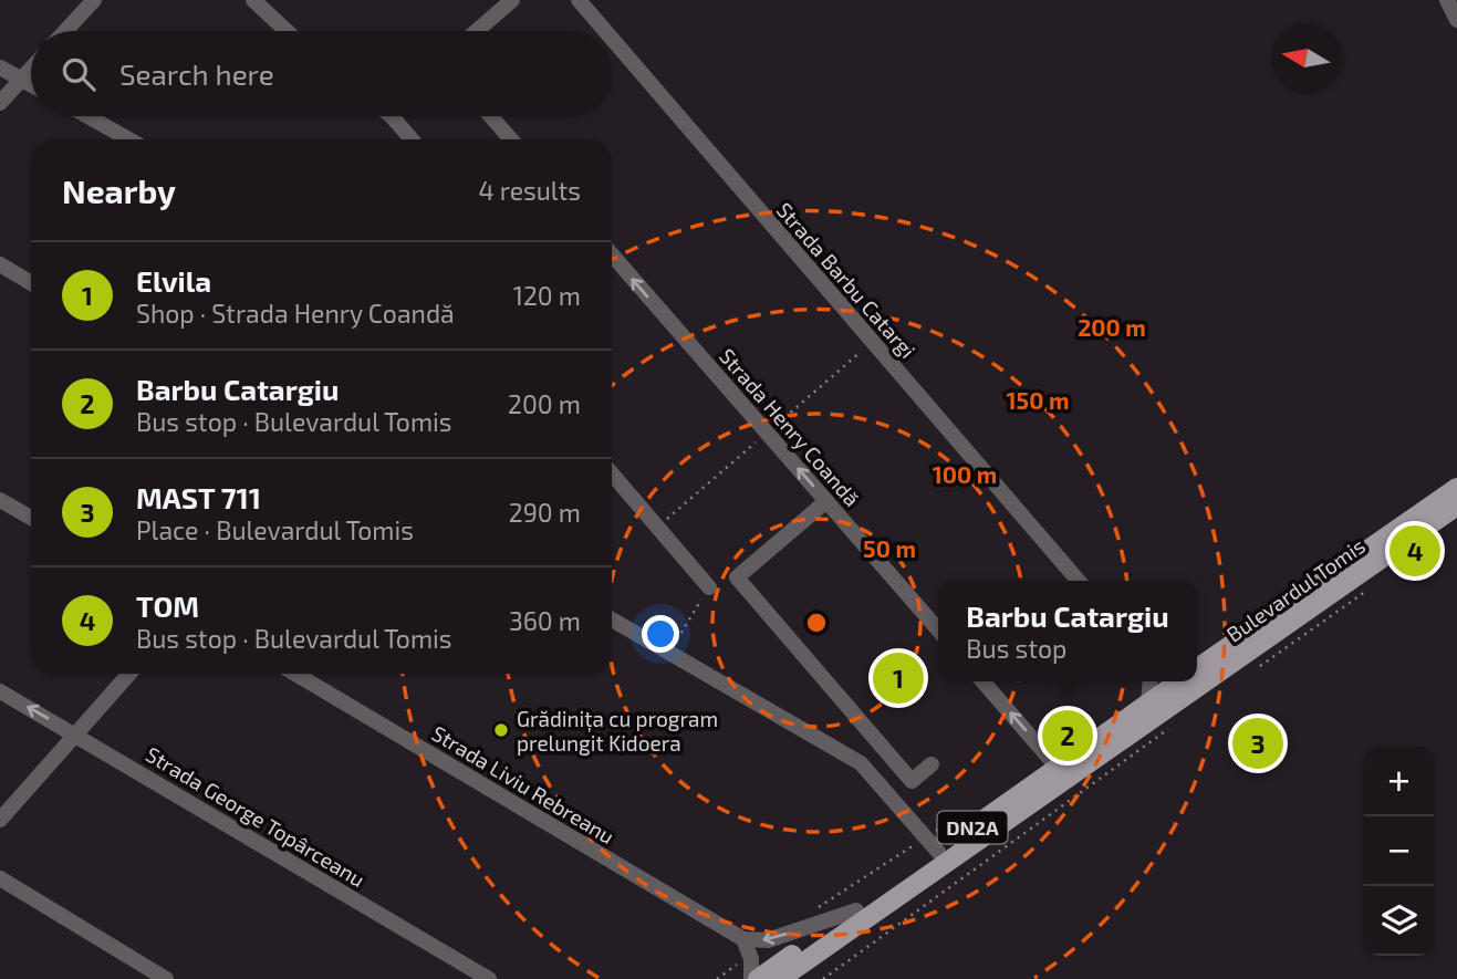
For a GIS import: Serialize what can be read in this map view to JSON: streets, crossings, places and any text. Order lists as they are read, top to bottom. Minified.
{"streets":{"main road":["Bulevardul Tomis","DN2A"],"street":["Strada Barbu Catargi","Strada Henry Coandă","Strada Liviu Rebreanu","Strada George Topârceanu"]},"one_way":["Strada Henry Coandă"],"places":["Grădinița cu program prelungit Kidoera"],"north":"left","page":{"search":"Search here","heading":["Nearby","4 results"],"list":[{"mark":"1","name":"Elvila","note":"Shop · Strada Henry Coandă","value":"120 m"},{"mark":"2","name":"Barbu Catargiu","note":"Bus stop · Bulevardul Tomis","value":"200 m"},{"mark":"3","name":"MAST 711","note":"Place · Bulevardul Tomis","value":"290 m"},{"mark":"4","name":"TOM","note":"Bus stop · Bulevardul Tomis","value":"360 m"}],"pins":["4","1","2","3"],"popup":["Barbu Catargiu","Bus stop"],"map_buttons":["+","−"]},"rings":["200 m","150 m","100 m","50 m"]}
